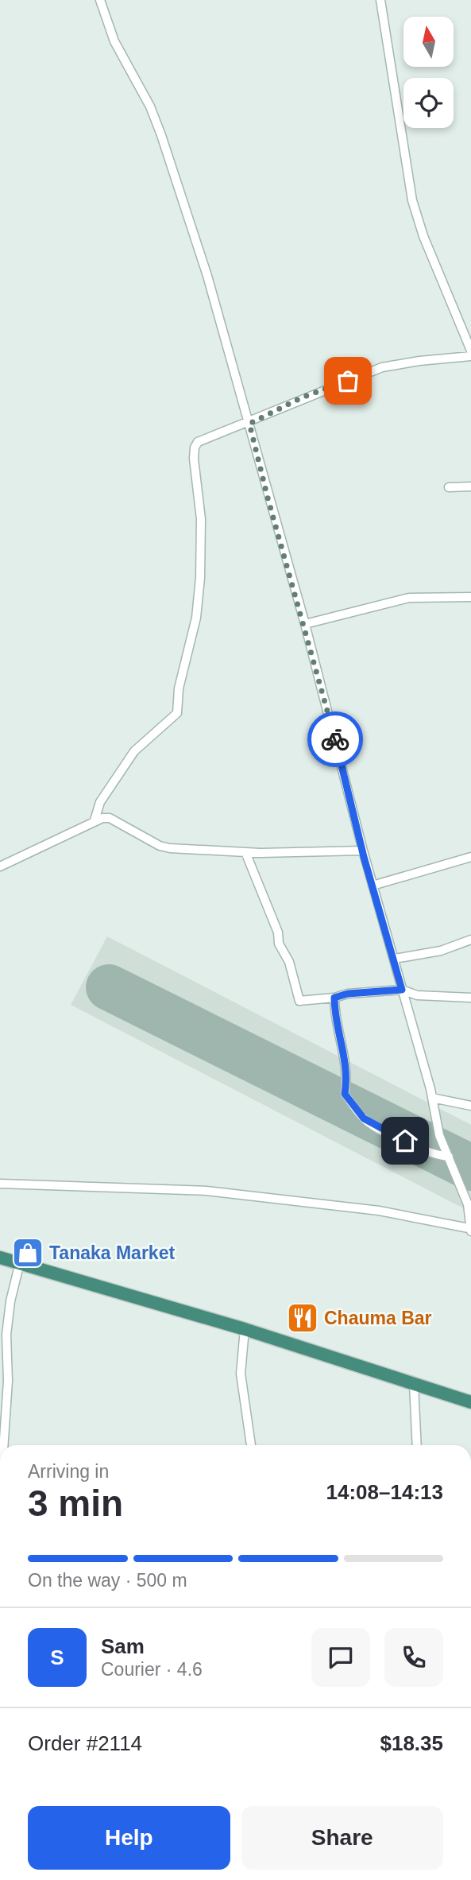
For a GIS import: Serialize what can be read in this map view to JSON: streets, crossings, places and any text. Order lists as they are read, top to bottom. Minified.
{"places":{"shop":["Tanaka Market"],"restaurant":["Chauma Bar"]},"north":"top","page":{"heading":["3 min","Arriving in","14:08–14:13"],"panel":["Sam","Courier · 4.6","Order #2114","$18.35"],"bar":"On the way · 500 m","round":"S","buttons":["Help","Share"]}}
